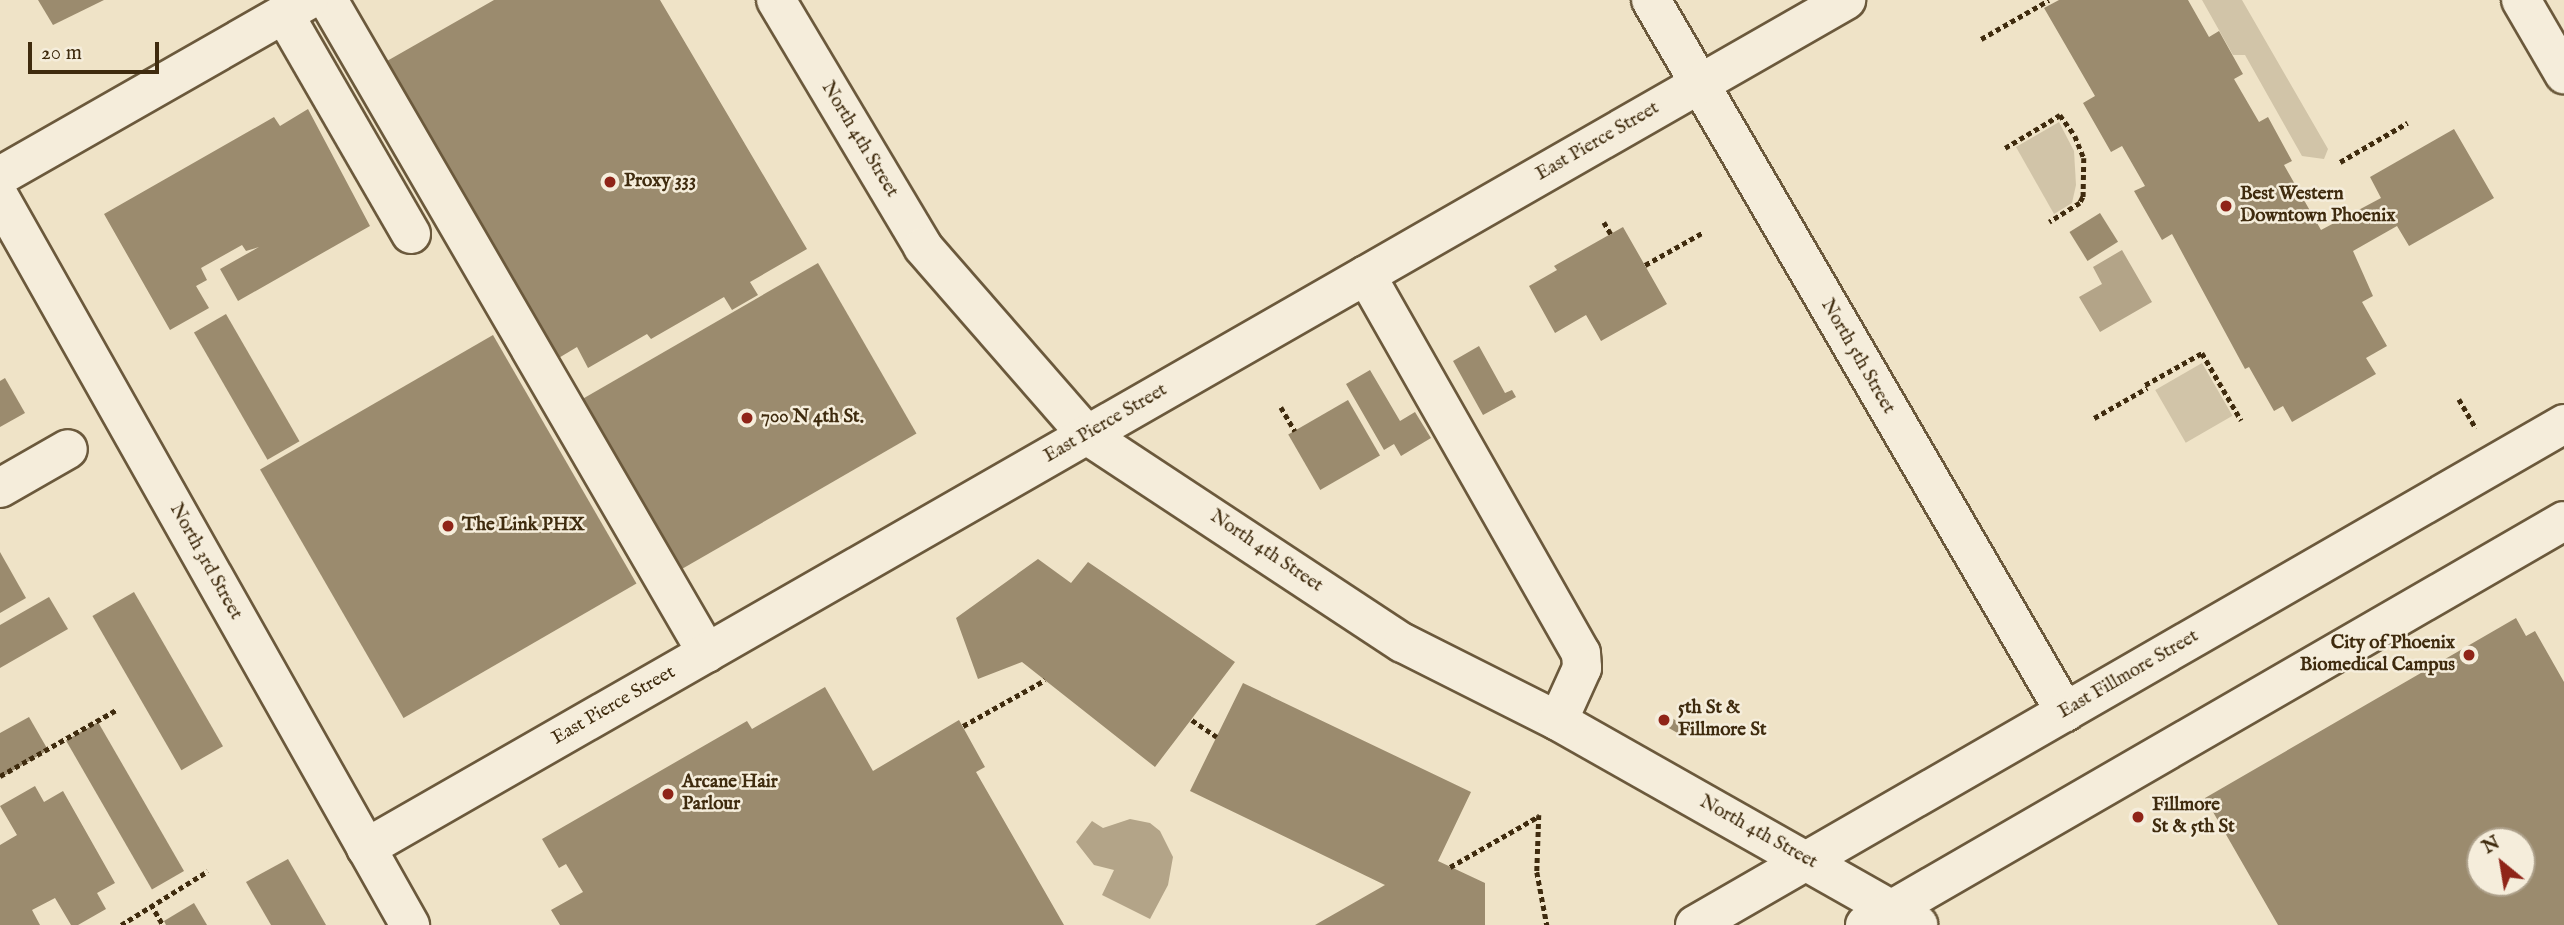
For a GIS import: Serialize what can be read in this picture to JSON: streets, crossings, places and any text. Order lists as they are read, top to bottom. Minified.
{"streets":{"street":["North 4th Street","East Pierce Street","North 5th Street","North 3rd Street","East Fillmore Street"]},"crossings":[["North 4th Street","East Pierce Street"],["North 4th Street","East Fillmore Street"],["East Pierce Street","North 5th Street"],["East Pierce Street","North 3rd Street"],["North 5th Street","East Fillmore Street"]],"places":["Proxy 333","Best Western Downtown Phoenix","700 N 4th St.","The Link PHX","City of Phoenix Biomedical Campus","5th St & Fillmore St","Arcane Hair Parlour","Fillmore St & 5th St"],"scale_bar":"20 m","north":"top left"}
